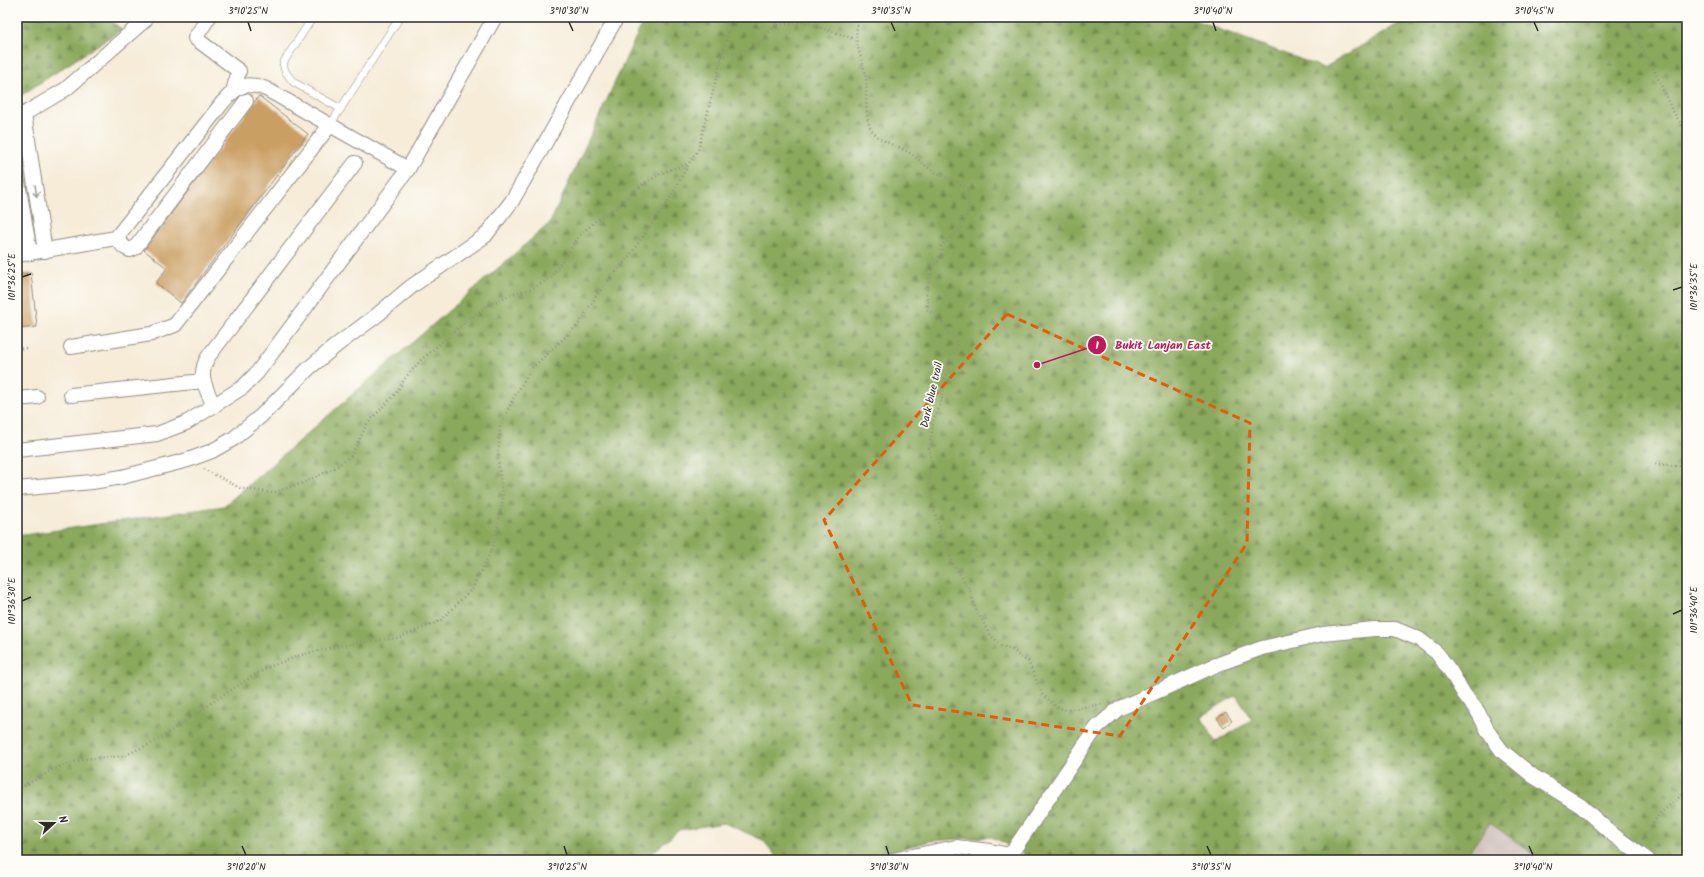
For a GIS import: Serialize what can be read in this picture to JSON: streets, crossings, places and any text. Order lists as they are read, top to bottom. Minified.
{"streets":{"path":["Dark blue trail"]},"places":["Bukit Lanjan East"],"north":"right","coordinates":["3°10'25\"N","3°10'30\"N","3°10'35\"N","3°10'40\"N","3°10'45\"N","101°36'25\"E","101°36'35\"E","101°36'30\"E","101°36'40\"E","3°10'20\"N"]}
